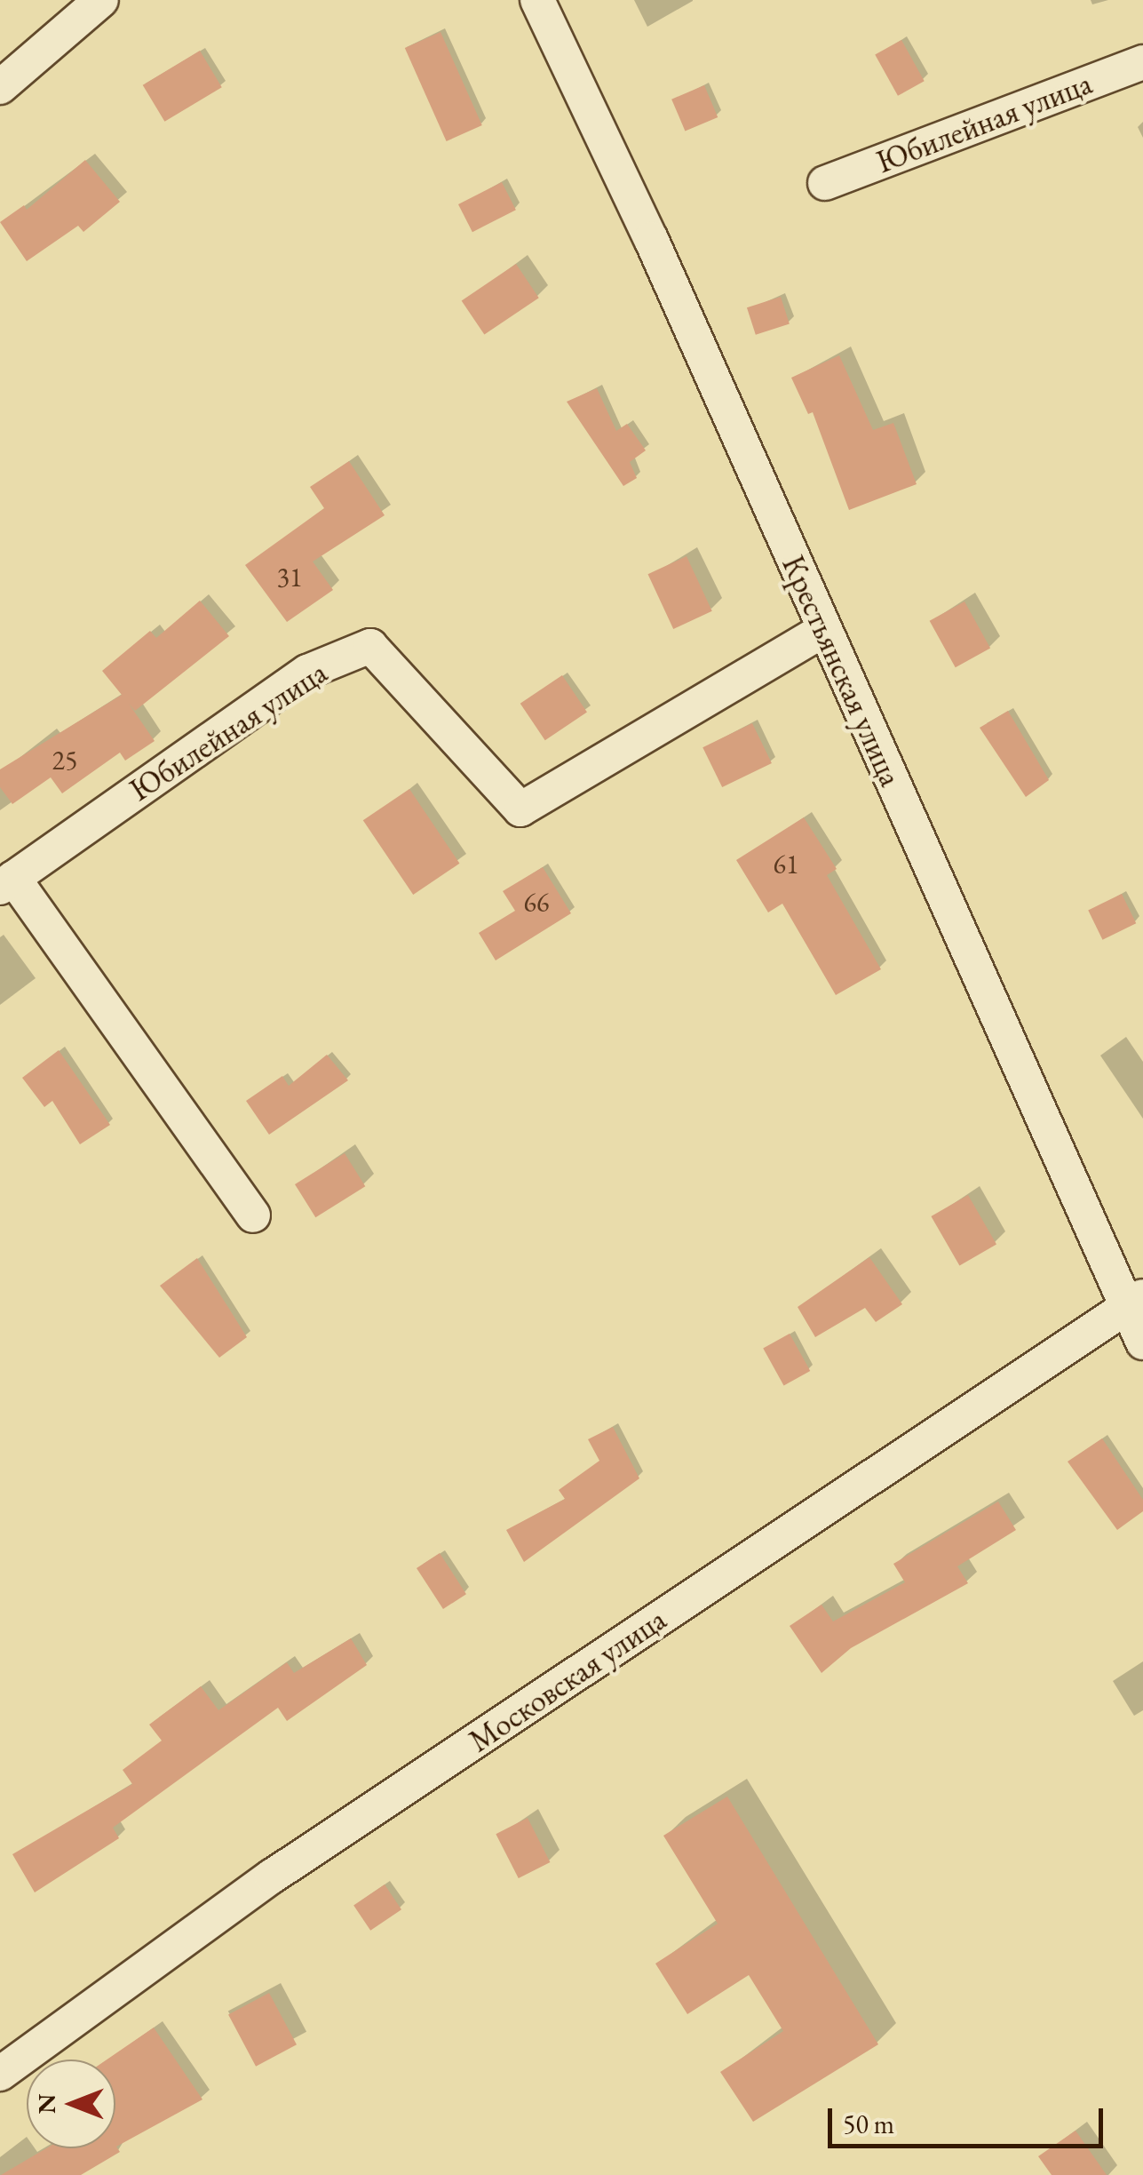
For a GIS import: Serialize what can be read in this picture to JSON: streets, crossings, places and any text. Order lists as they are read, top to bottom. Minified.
{"streets":{"street":["Юбилейная улица","Крестьянская улица","Московская улица"]},"crossings":[["Юбилейная улица","Крестьянская улица"],["Крестьянская улица","Московская улица"]],"house_numbers":["31","25","61","66"],"scale_bar":"50 m","north":"left"}
